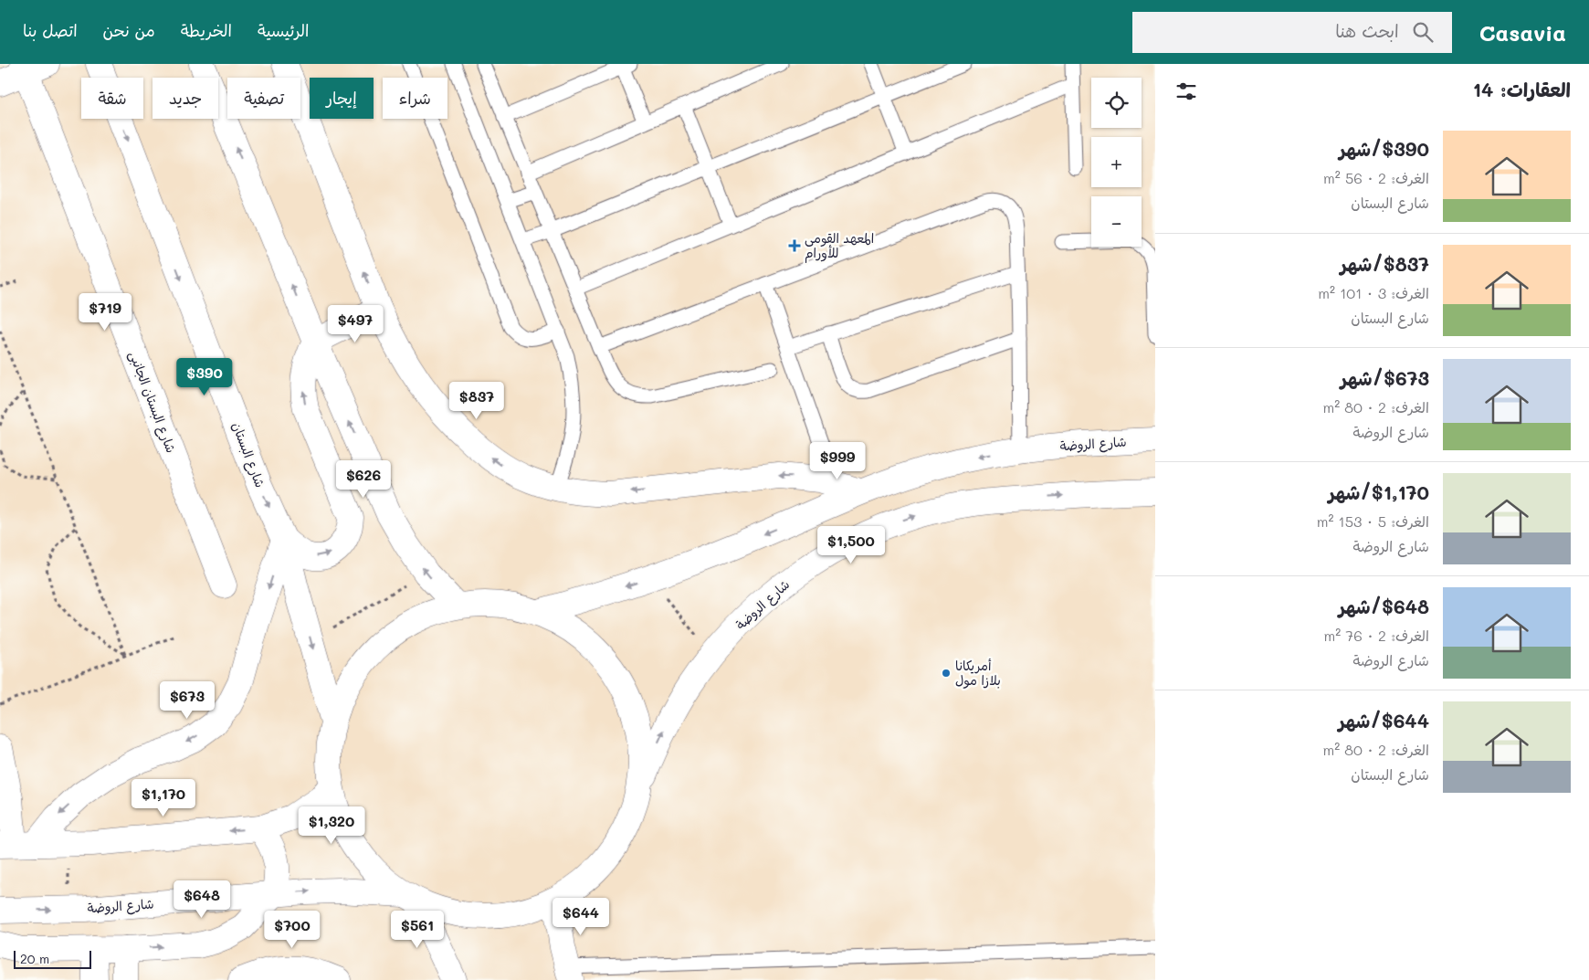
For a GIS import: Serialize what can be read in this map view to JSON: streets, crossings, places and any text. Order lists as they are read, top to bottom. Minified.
{"streets":{"street":["شارع البستان الجانبى","شارع الروضة","شارع البستان"]},"places":{"health":["المعهد القومى للأورام"],"other":["أمريكانا بلازا مول"]},"scale_bar":"20 m","page":{"header":"Casavia","search":"ابحث هنا","nav":["الرئيسية","الخريطة","من نحن","اتصل بنا"],"heading":"العقارات: 14","map_buttons":["+","−"],"chip":["شراء","إيجار","تصفية","جديد","شقة"],"list":[{"name":"$390/شهر","note":"الغرف: 2 · 56 m² · شارع البستان"},{"name":"$837/شهر","note":"الغرف: 3 · 101 m² · شارع البستان"},{"name":"$673/شهر","note":"الغرف: 2 · 80 m² · شارع الروضة"},{"name":"$1,170/شهر","note":"الغرف: 5 · 153 m² · شارع الروضة"},{"name":"$648/شهر","note":"الغرف: 2 · 76 m² · شارع الروضة"},{"name":"$644/شهر","note":"الغرف: 2 · 80 m² · شارع البستان"}],"price":["$719","$497","$390","$837","$999","$626","$1,500","$673","$1,170","$1,320","$648","$644","$700","$561"],"scale":"20 m"}}
